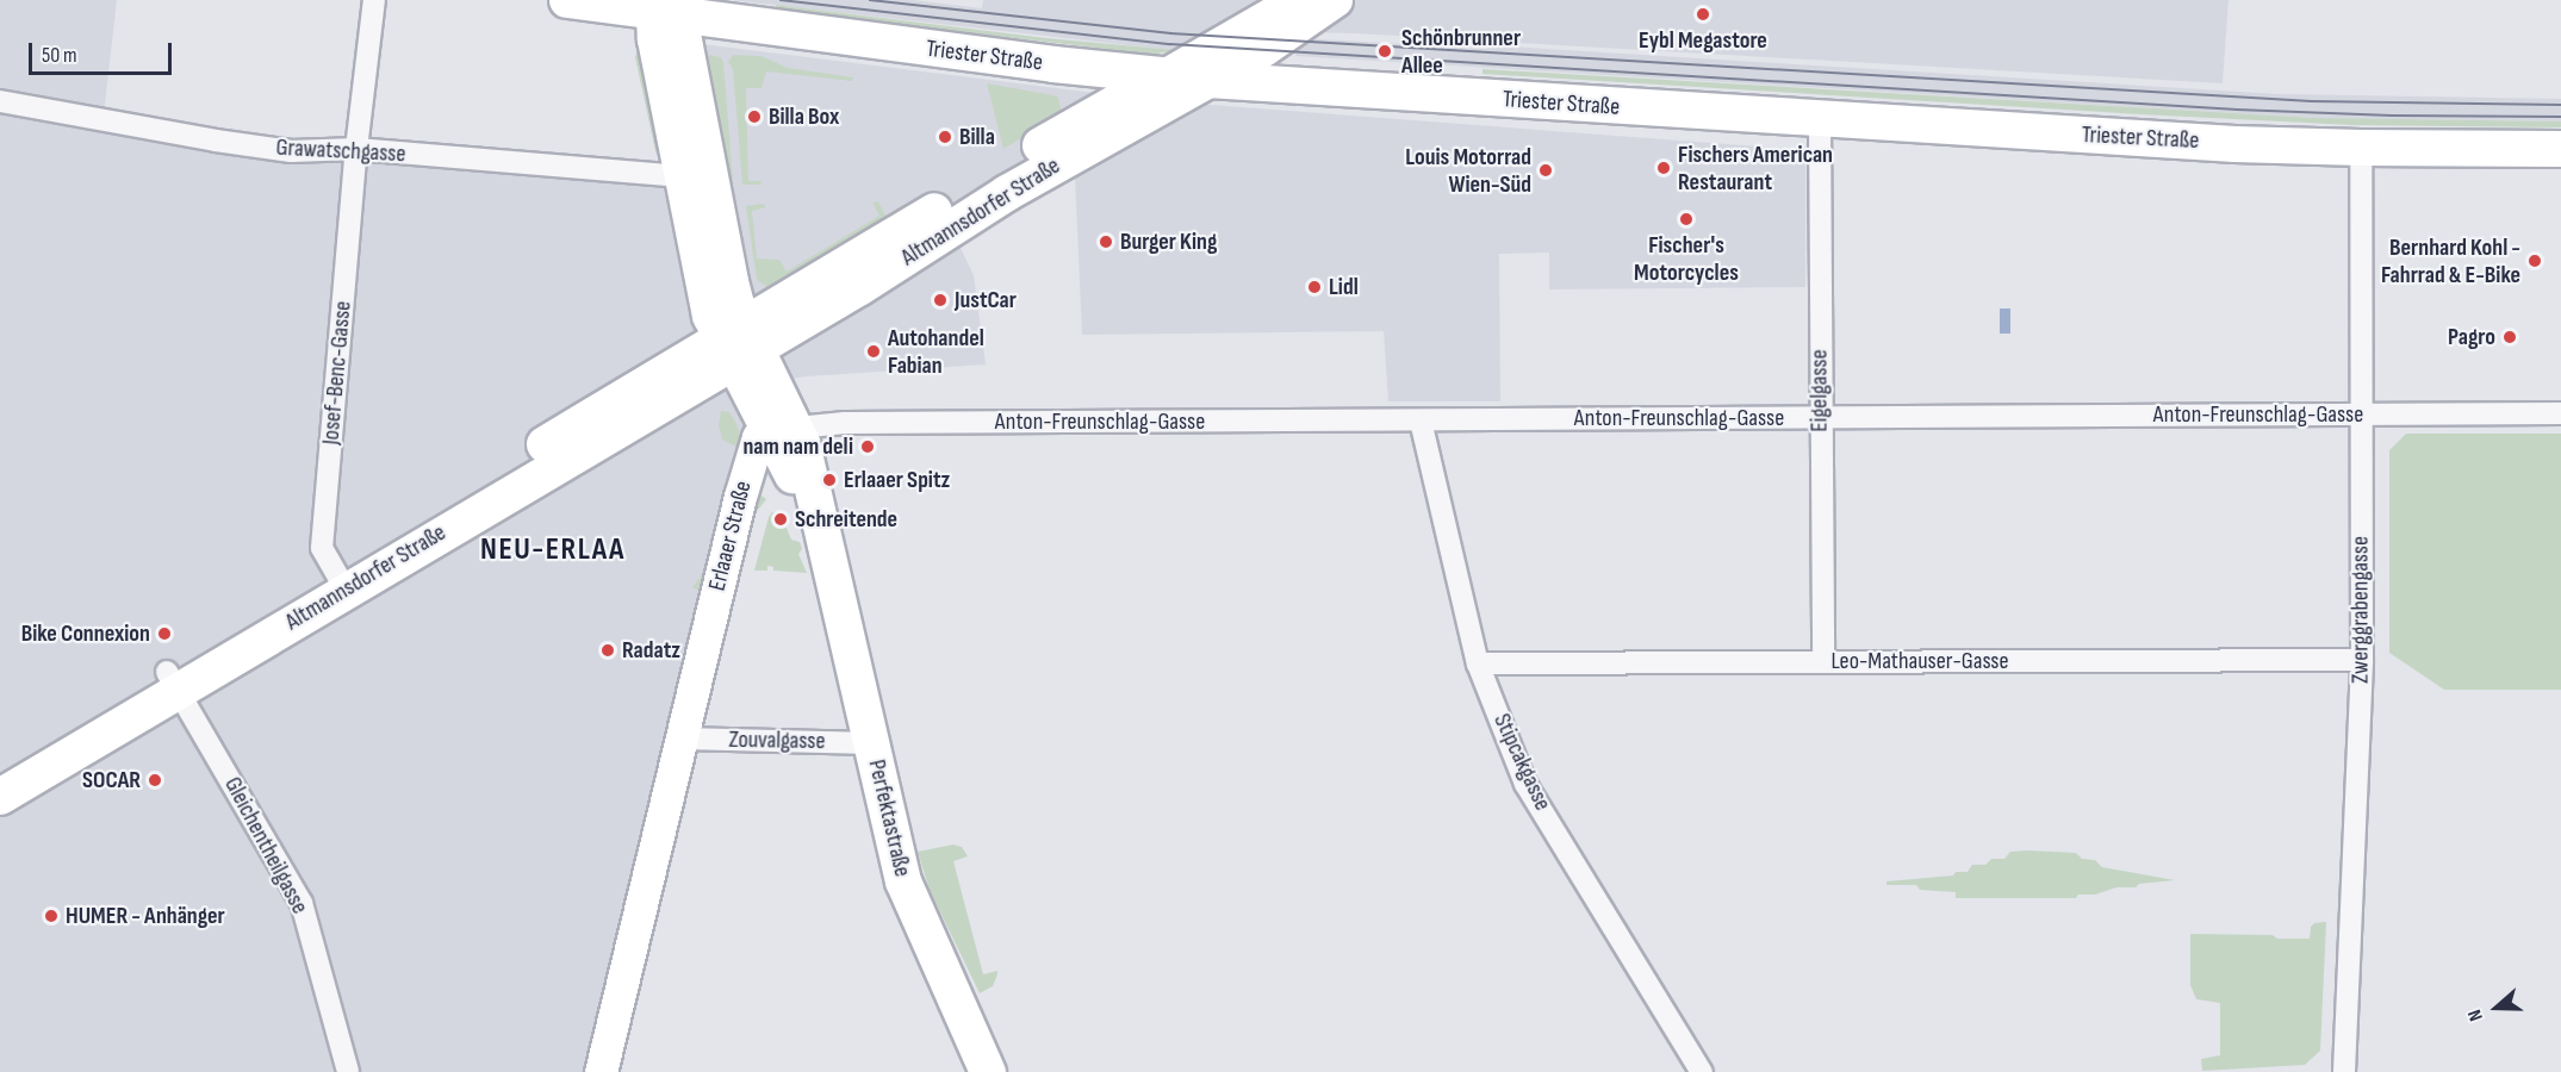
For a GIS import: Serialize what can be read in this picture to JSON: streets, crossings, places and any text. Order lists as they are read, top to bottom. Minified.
{"streets":{"main road":["Triester Straße","Altmannsdorfer Straße","Perfektastraße"],"street":["Grawatschgasse","Josef-Benc-Gasse","Eigelgasse","Anton-Freunschlag-Gasse","Erlaaer Straße","Zwerggrabengasse","Leo-Mathauser-Gasse","Zouvalgasse","Stipcakgasse","Gleichentheilgasse"]},"crossings":[["Triester Straße","Altmannsdorfer Straße"],["Triester Straße","Eigelgasse"],["Triester Straße","Zwerggrabengasse"],["Grawatschgasse","Josef-Benc-Gasse"],["Altmannsdorfer Straße","Josef-Benc-Gasse"],["Altmannsdorfer Straße","Gleichentheilgasse"],["Eigelgasse","Anton-Freunschlag-Gasse"],["Eigelgasse","Leo-Mathauser-Gasse"],["Anton-Freunschlag-Gasse","Erlaaer Straße"],["Anton-Freunschlag-Gasse","Zwerggrabengasse"],["Anton-Freunschlag-Gasse","Stipcakgasse"],["Anton-Freunschlag-Gasse","Perfektastraße"],["Erlaaer Straße","Zouvalgasse"],["Erlaaer Straße","Perfektastraße"],["Zwerggrabengasse","Leo-Mathauser-Gasse"],["Leo-Mathauser-Gasse","Stipcakgasse"],["Zouvalgasse","Perfektastraße"]],"districts":["NEU-ERLAA"],"places":["Eybl Megastore","Schönbrunner Allee","Billa Box","Billa","Fischers American Restaurant","Louis Motorrad Wien-Süd","Fischer's Motorcycles","Burger King","Bernhard Kohl - Fahrrad & E-Bike","Lidl","JustCar","Pagro","Autohandel Fabian","nam nam deli","Erlaaer Spitz","Schreitende","Bike Connexion","Radatz","SOCAR","HUMER - Anhänger"],"scale_bar":"50 m","north":"left"}
